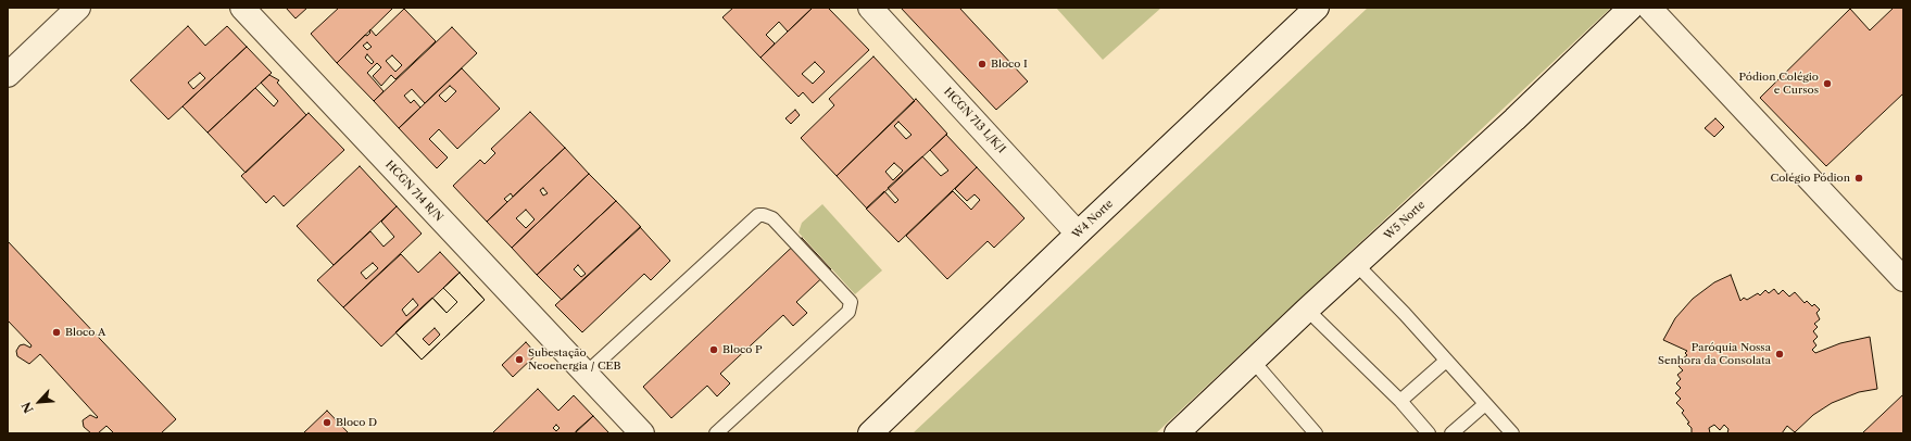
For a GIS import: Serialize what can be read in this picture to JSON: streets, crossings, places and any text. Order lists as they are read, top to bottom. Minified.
{"streets":{"street":["HCGN 713 L/K/I","HCGN 714 R/N","W4 Norte","W5 Norte"]},"crossings":[["HCGN 713 L/K/I","W4 Norte"]],"places":["Bloco I","Pódion Colégio e Cursos","Colégio Pódion","Bloco A","Bloco P","Paróquia Nossa Senhora da Consolata","Subestação Neoenergia / CEB","Bloco D"],"north":"bottom left"}
